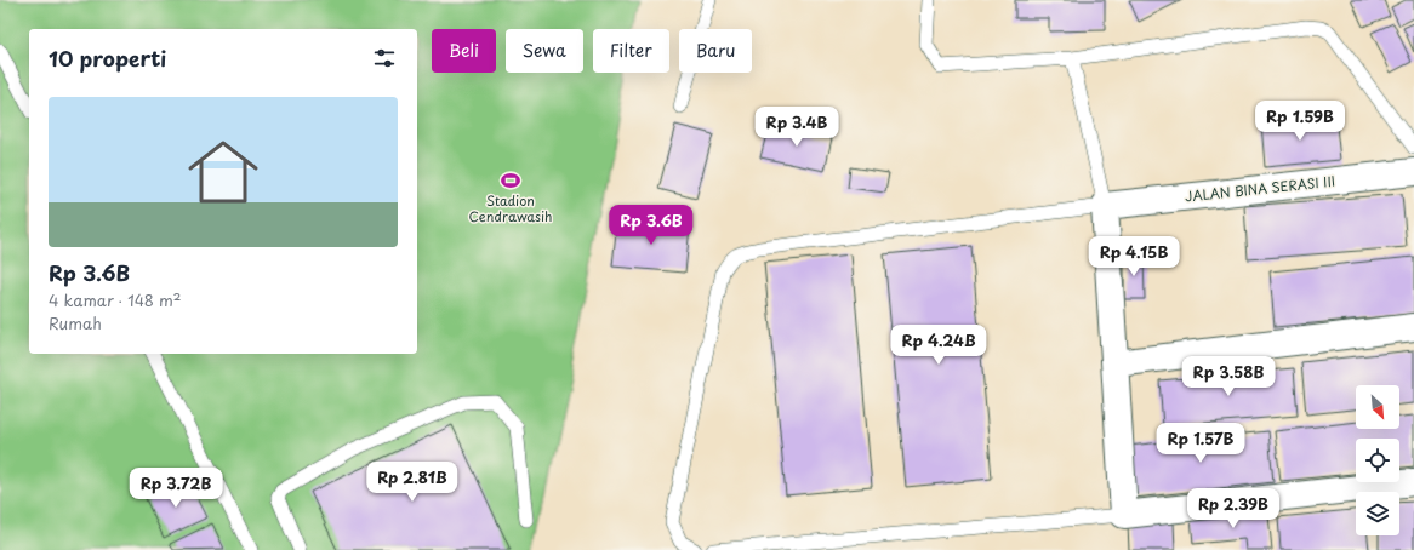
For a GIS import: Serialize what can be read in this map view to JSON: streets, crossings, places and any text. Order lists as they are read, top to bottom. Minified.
{"streets":{"street":["JALAN BINA SERASI III"]},"places":{"sports":["Stadion Cendrawasih"]},"north":"bottom right","page":{"chip":["Beli","Sewa","Filter","Baru"],"heading":"10 properti","list":[{"name":"Rp 3.6B","note":"4 kamar · 148 m² · Rumah"}],"price":["Rp 1.59B","Rp 3.4B","Rp 3.6B","Rp 4.15B","Rp 4.24B","Rp 3.58B","Rp 1.57B","Rp 2.81B","Rp 3.72B","Rp 2.39B"]}}
